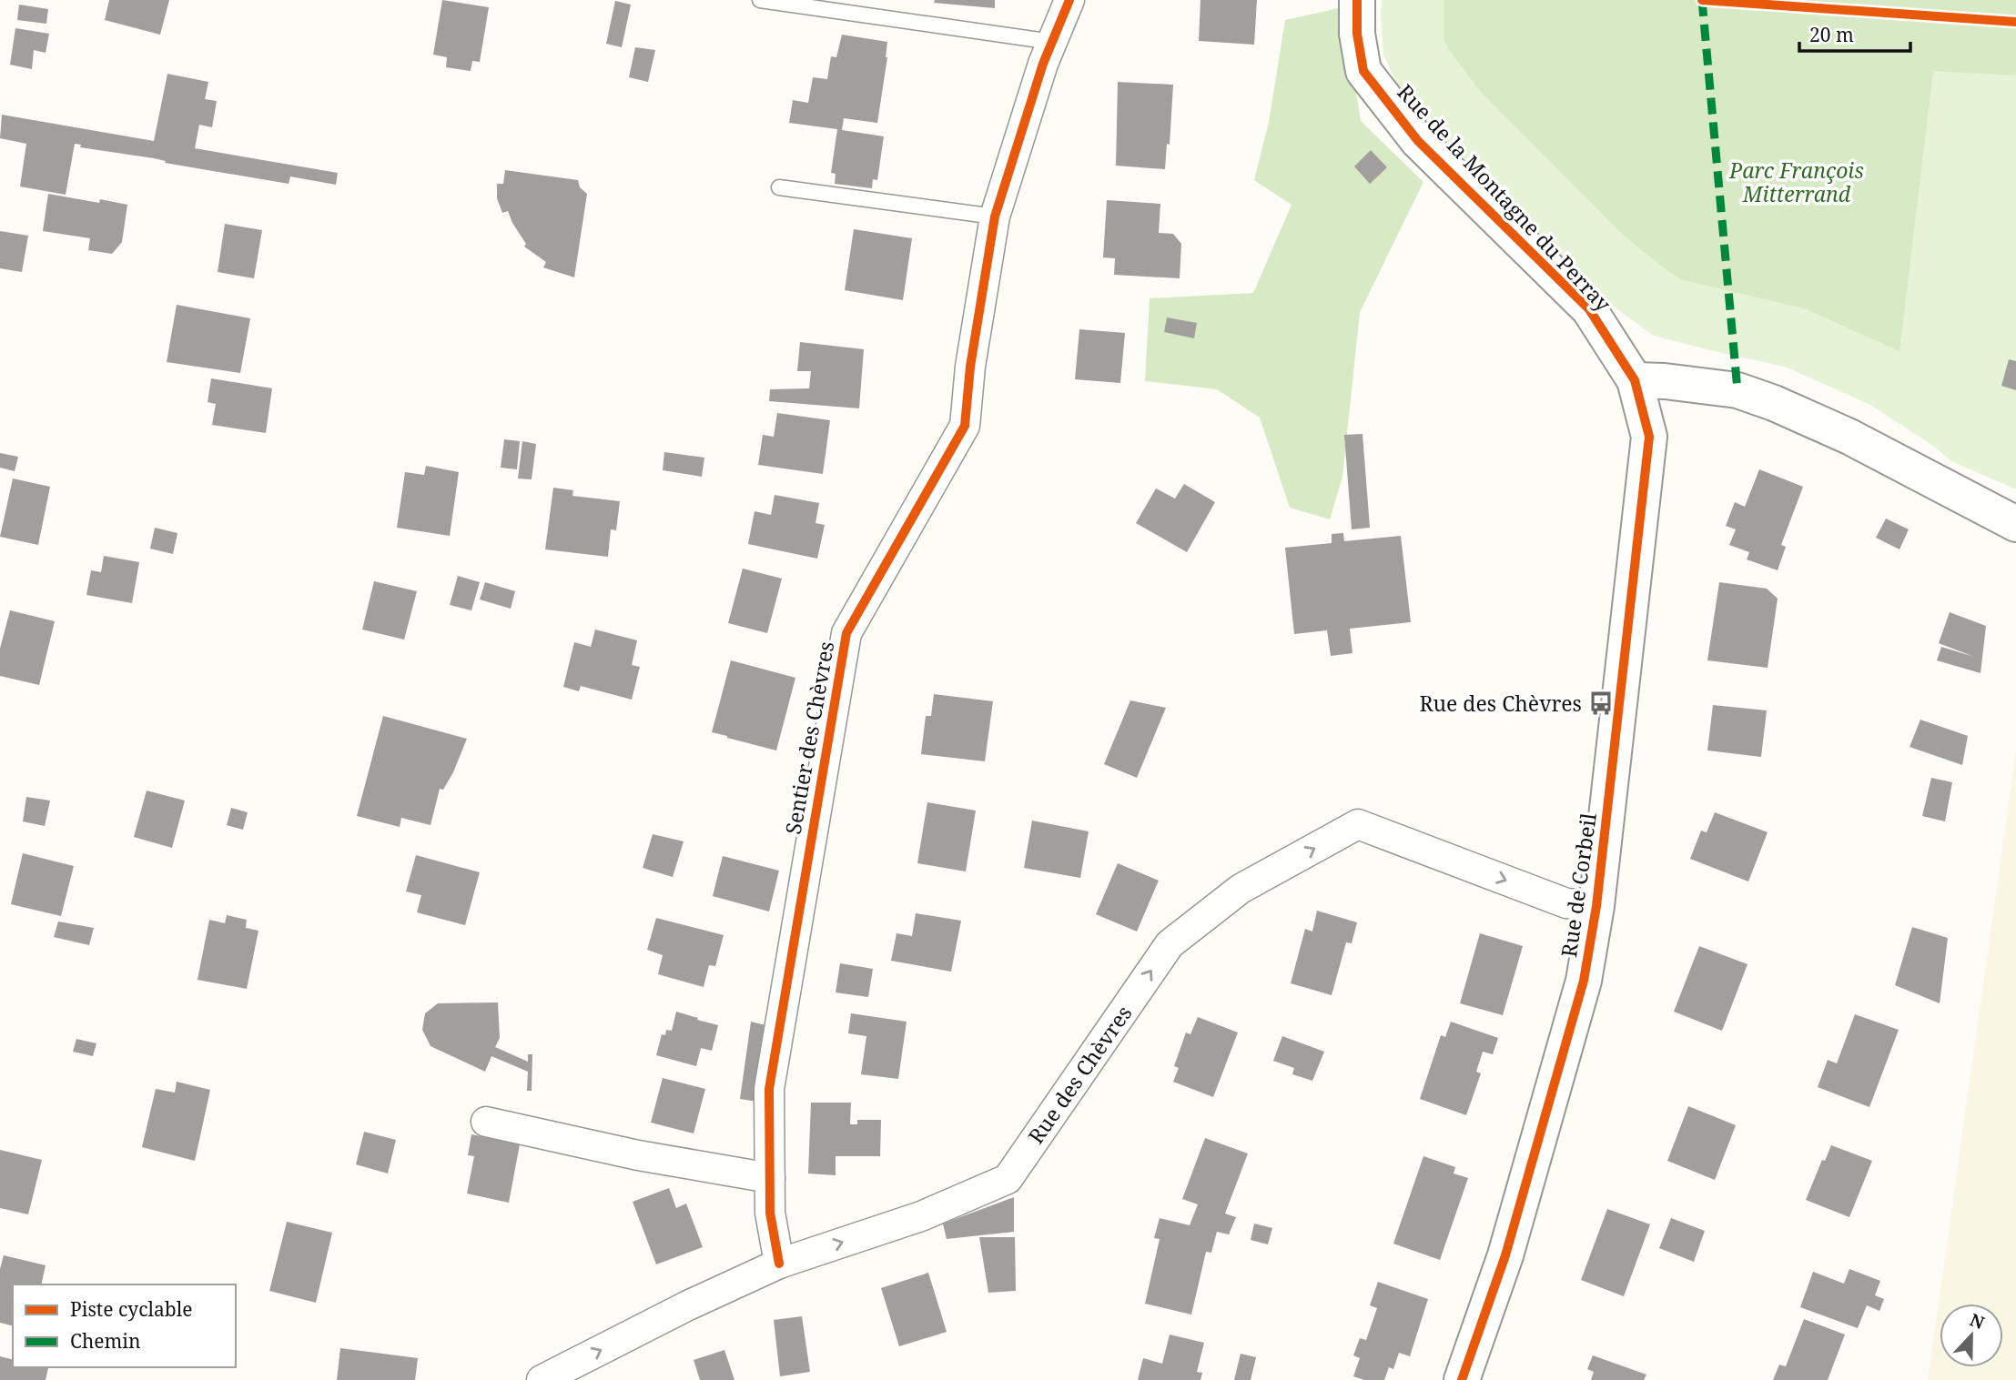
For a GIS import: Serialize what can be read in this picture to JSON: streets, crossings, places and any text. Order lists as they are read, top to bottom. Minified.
{"streets":{"street":["Rue de la Montagne du Perray","Sentier des Chèvres","Rue de Corbeil","Rue des Chèvres"]},"crossings":[["Rue de la Montagne du Perray","Rue de Corbeil"],["Sentier des Chèvres","Rue des Chèvres"],["Rue de Corbeil","Rue des Chèvres"]],"one_way":["Rue des Chèvres"],"parks":["Parc François Mitterrand"],"places":{"bus stop":["Rue des Chèvres"]},"legend":["Piste cyclable","Chemin"],"scale_bar":"20 m","north":"top"}
